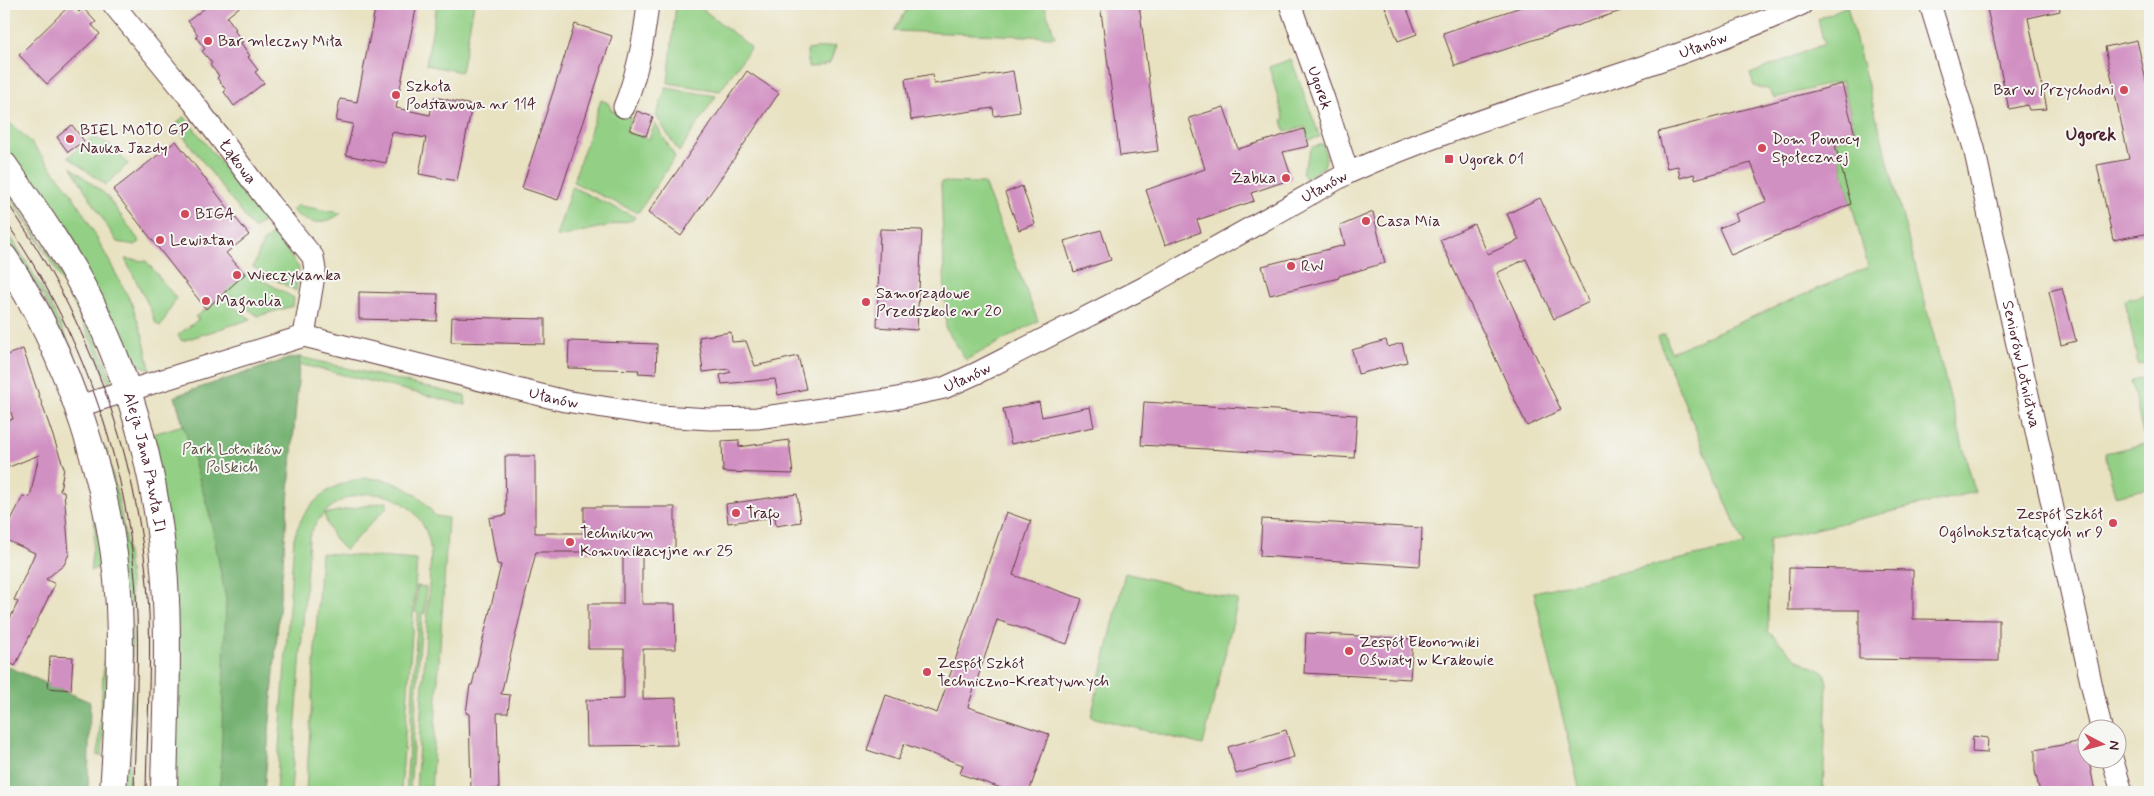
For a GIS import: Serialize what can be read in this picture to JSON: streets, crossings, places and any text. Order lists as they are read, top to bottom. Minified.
{"streets":{"main road":["Aleja Jana Pawła II"],"street":["Ułanów","Ugorek","Łąkowa","Seniorów Lotnictwa"]},"crossings":[["Ułanów","Ugorek"],["Ułanów","Łąkowa"]],"districts":["Ugorek"],"parks":["Park Lotników Polskich"],"places":{"other":["Bar mleczny Miła","Bar w Przychodni","Szkoła Podstawowa nr 114","BIEL MOTO GP Nauka Jazdy","Dom Pomocy Społecznej","Żabka","BIGA","Casa Mia","Lewiatan","RW","Wieczykanka","Magnolia","Samorządowe Przedszkole nr 20","Trafo","Zespół Szkół Ogólnokształcących nr 9","Technikum Komunikacyjne nr 25","Zespół Ekonomiki Oświaty w Krakowie","Zespół Szkół Techniczno-Kreatywnych"],"transit":["Ugorek 01"]},"north":"right"}
